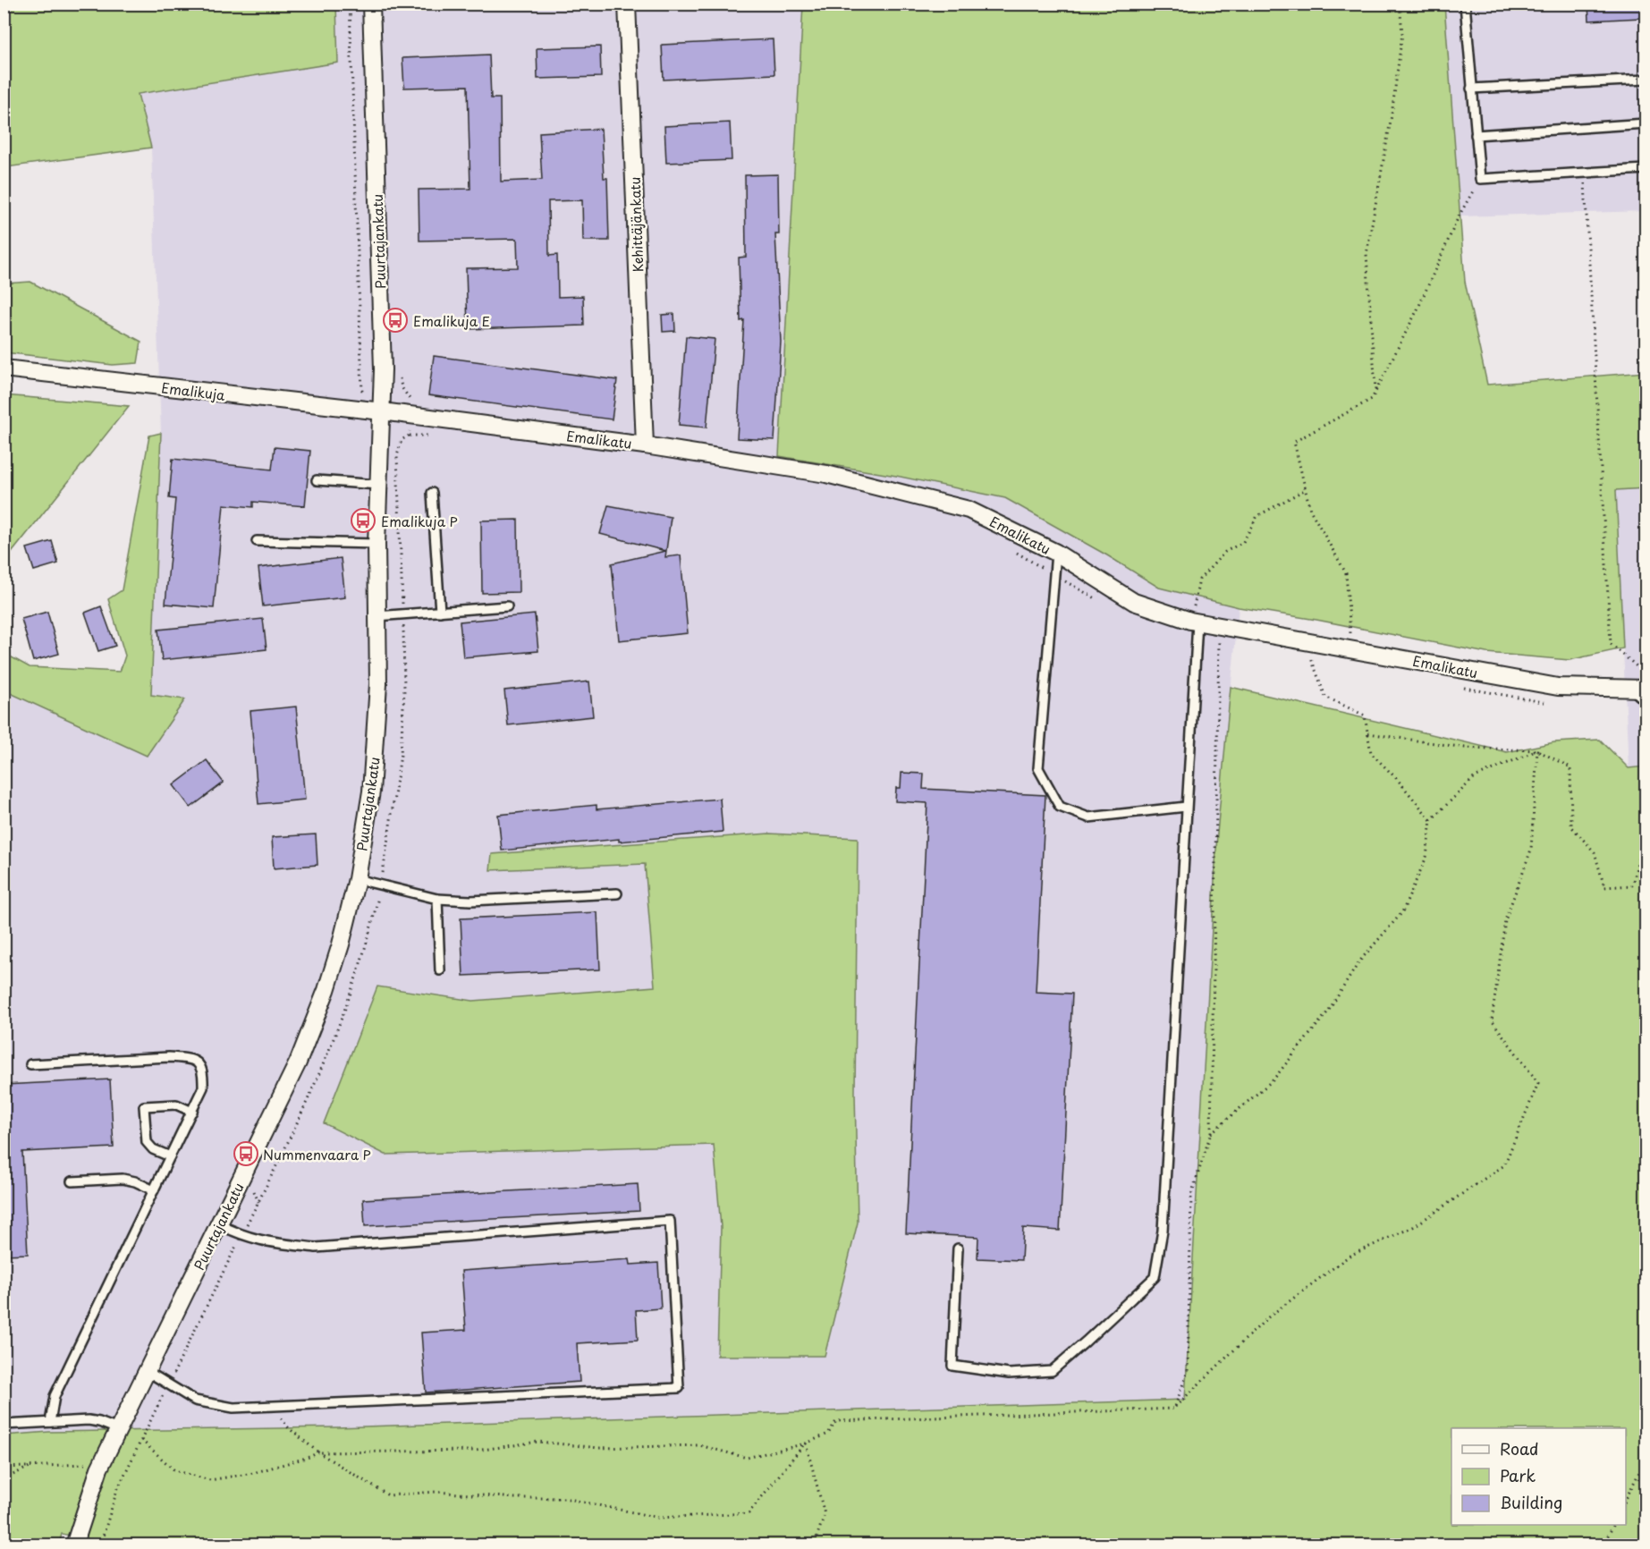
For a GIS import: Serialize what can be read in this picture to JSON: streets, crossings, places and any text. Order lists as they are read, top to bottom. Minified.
{"streets":{"street":["Kehittäjänkatu","Puurtajankatu","Emalikuja","Emalikatu"]},"crossings":[["Kehittäjänkatu","Emalikatu"],["Puurtajankatu","Emalikuja"],["Puurtajankatu","Emalikatu"],["Emalikuja","Emalikatu"]],"places":{"bus stop":["Emalikuja E","Emalikuja P","Nummenvaara P"]},"legend":["Road","Park","Building"]}
